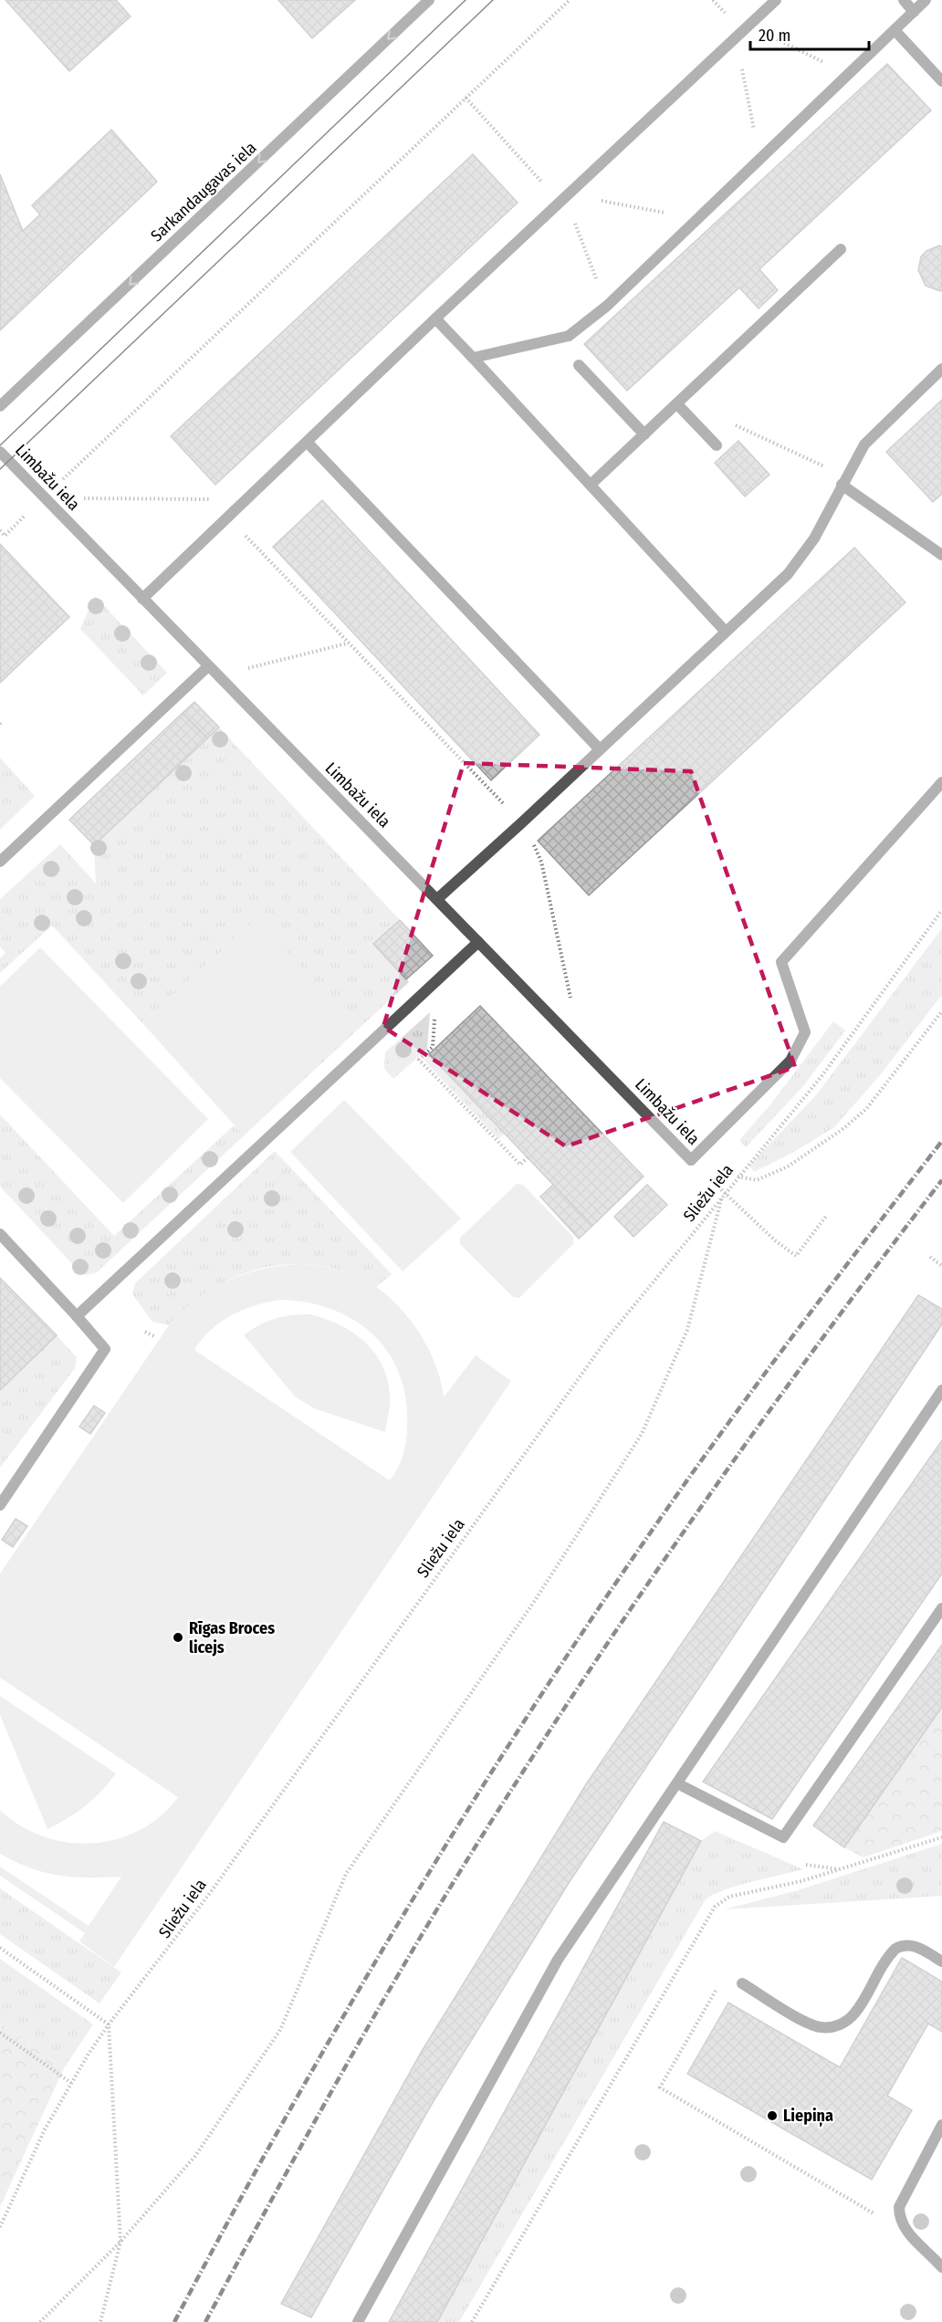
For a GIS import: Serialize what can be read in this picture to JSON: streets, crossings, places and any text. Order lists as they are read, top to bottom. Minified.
{"streets":{"street":["Sarkandaugavas iela","Limbažu iela"],"path":["Sliežu iela"]},"one_way":["Sarkandaugavas iela"],"places":["Rīgas Broces licejs","Liepiņa"],"scale_bar":"20 m"}
